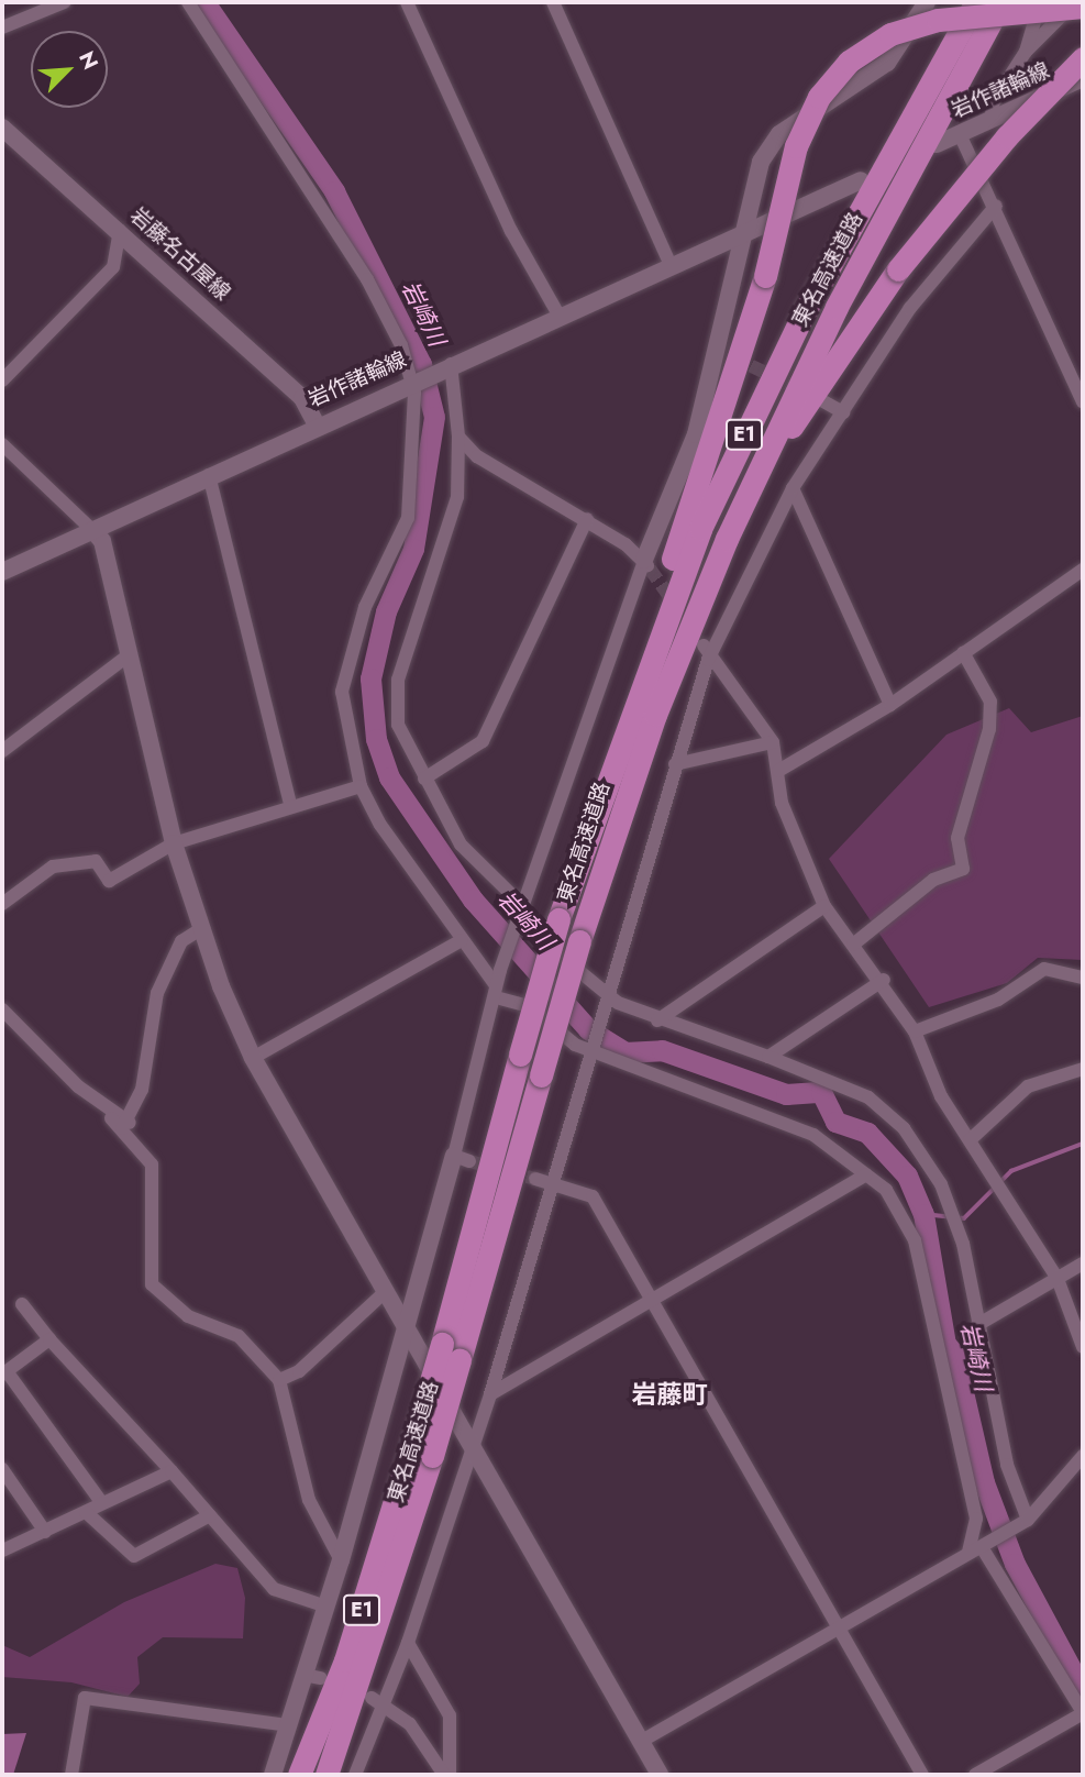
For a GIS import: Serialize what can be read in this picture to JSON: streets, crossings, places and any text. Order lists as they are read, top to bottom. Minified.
{"streets":{"highway":["東名高速道路","E1"],"street":["岩作諸輪線","岩藤名古屋線"]},"crossings":[["岩作諸輪線","岩藤名古屋線"]],"districts":["岩藤町"],"water":["岩崎川"],"north":"top right"}
